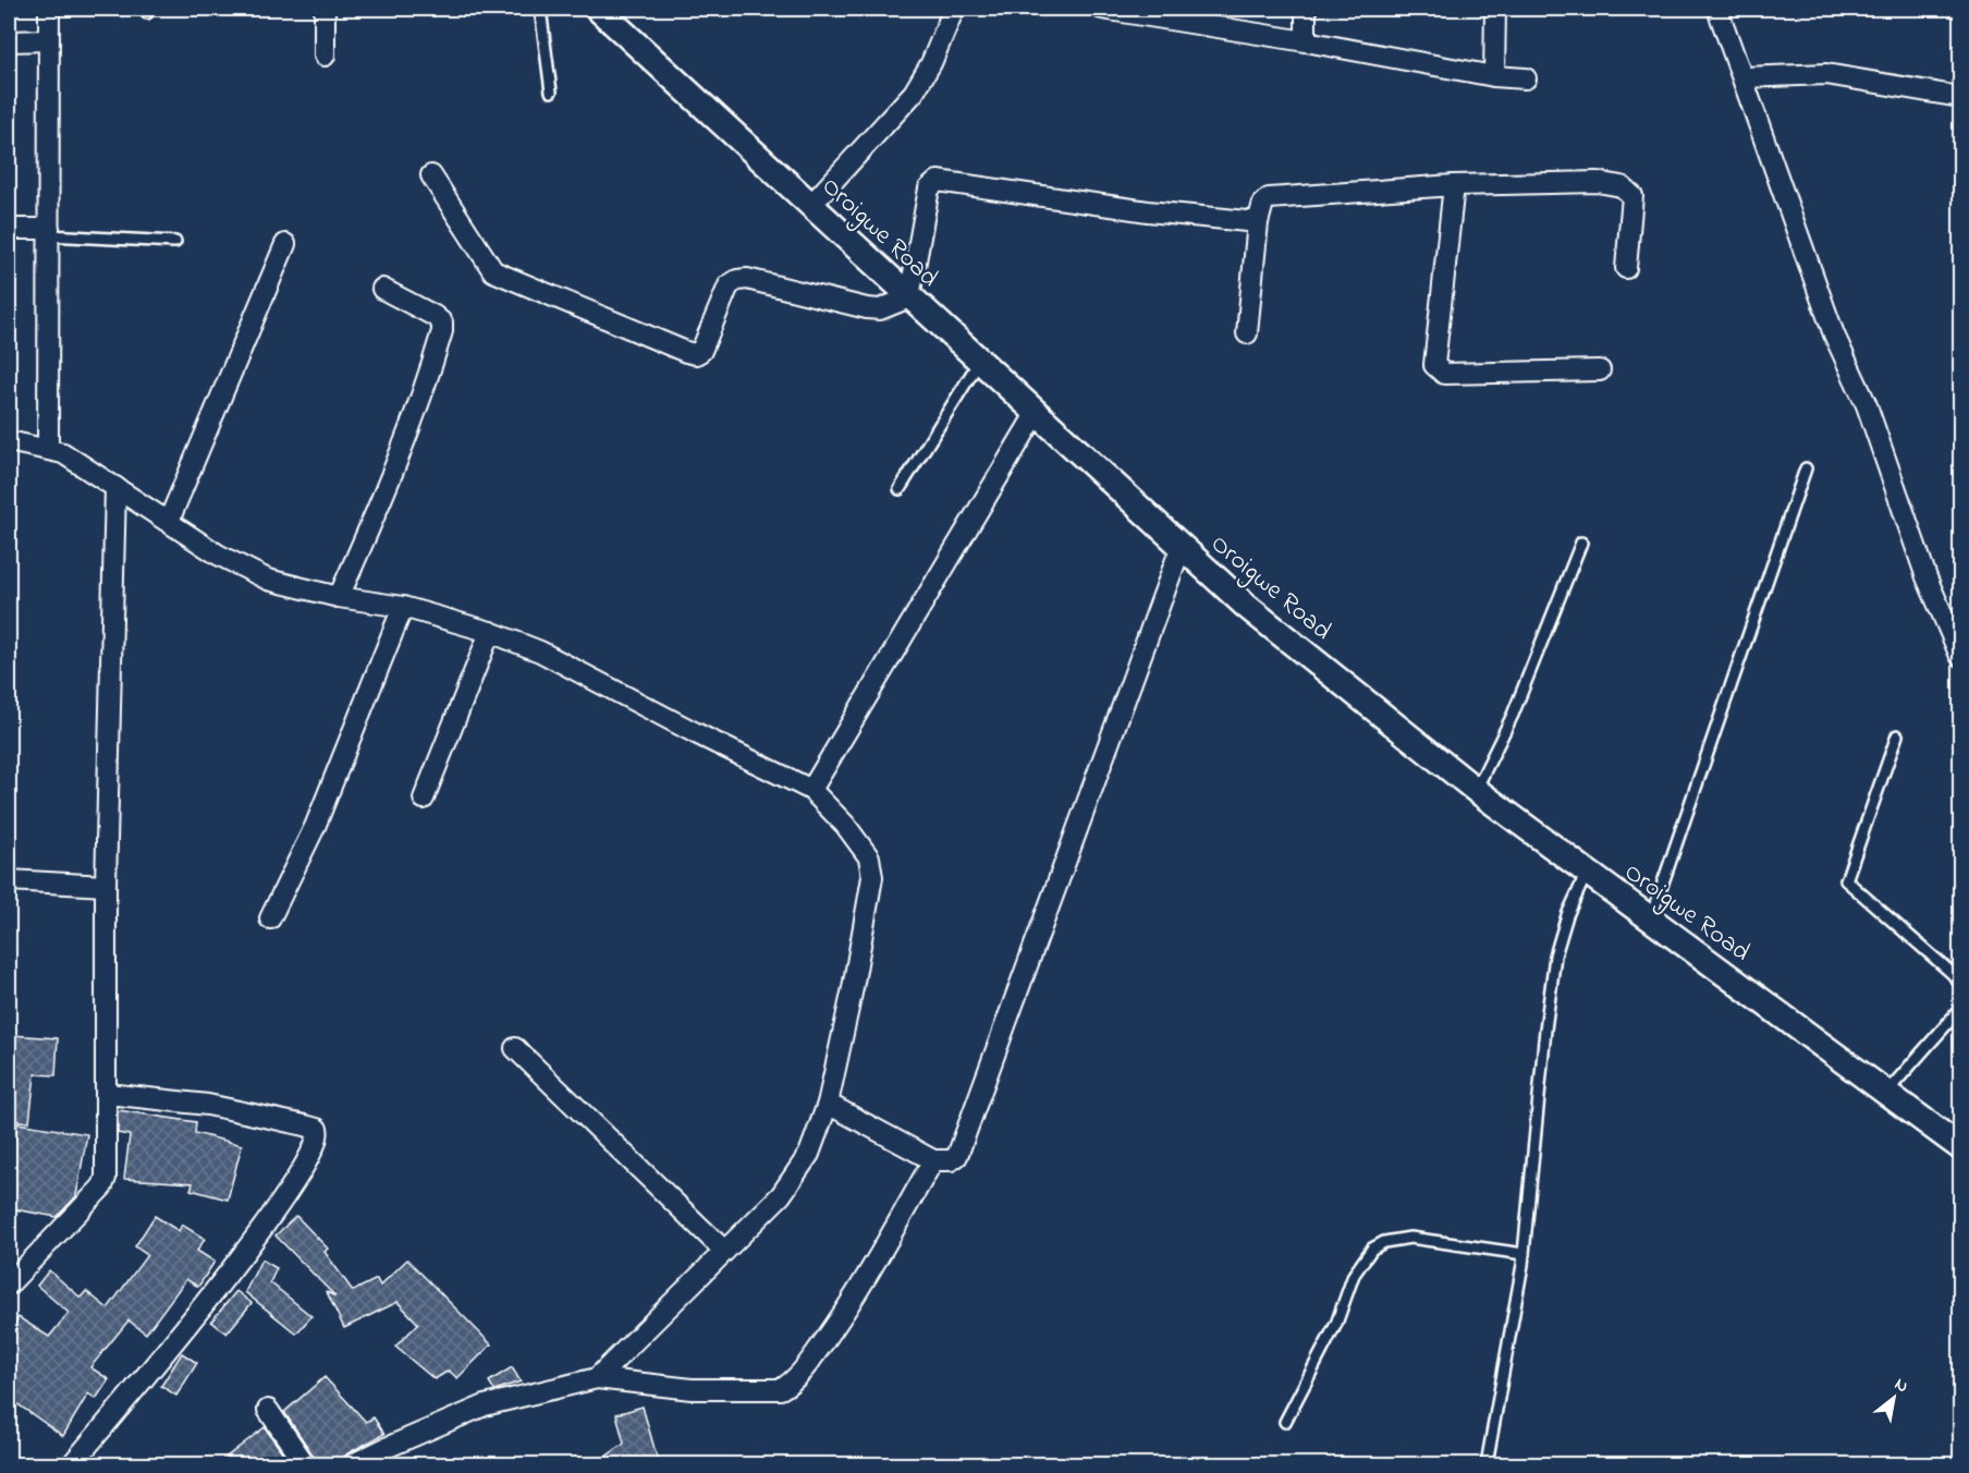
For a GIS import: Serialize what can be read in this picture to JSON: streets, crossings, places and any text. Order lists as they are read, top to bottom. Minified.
{"streets":{"street":["Oroigwe Road"]},"north":"top right"}
